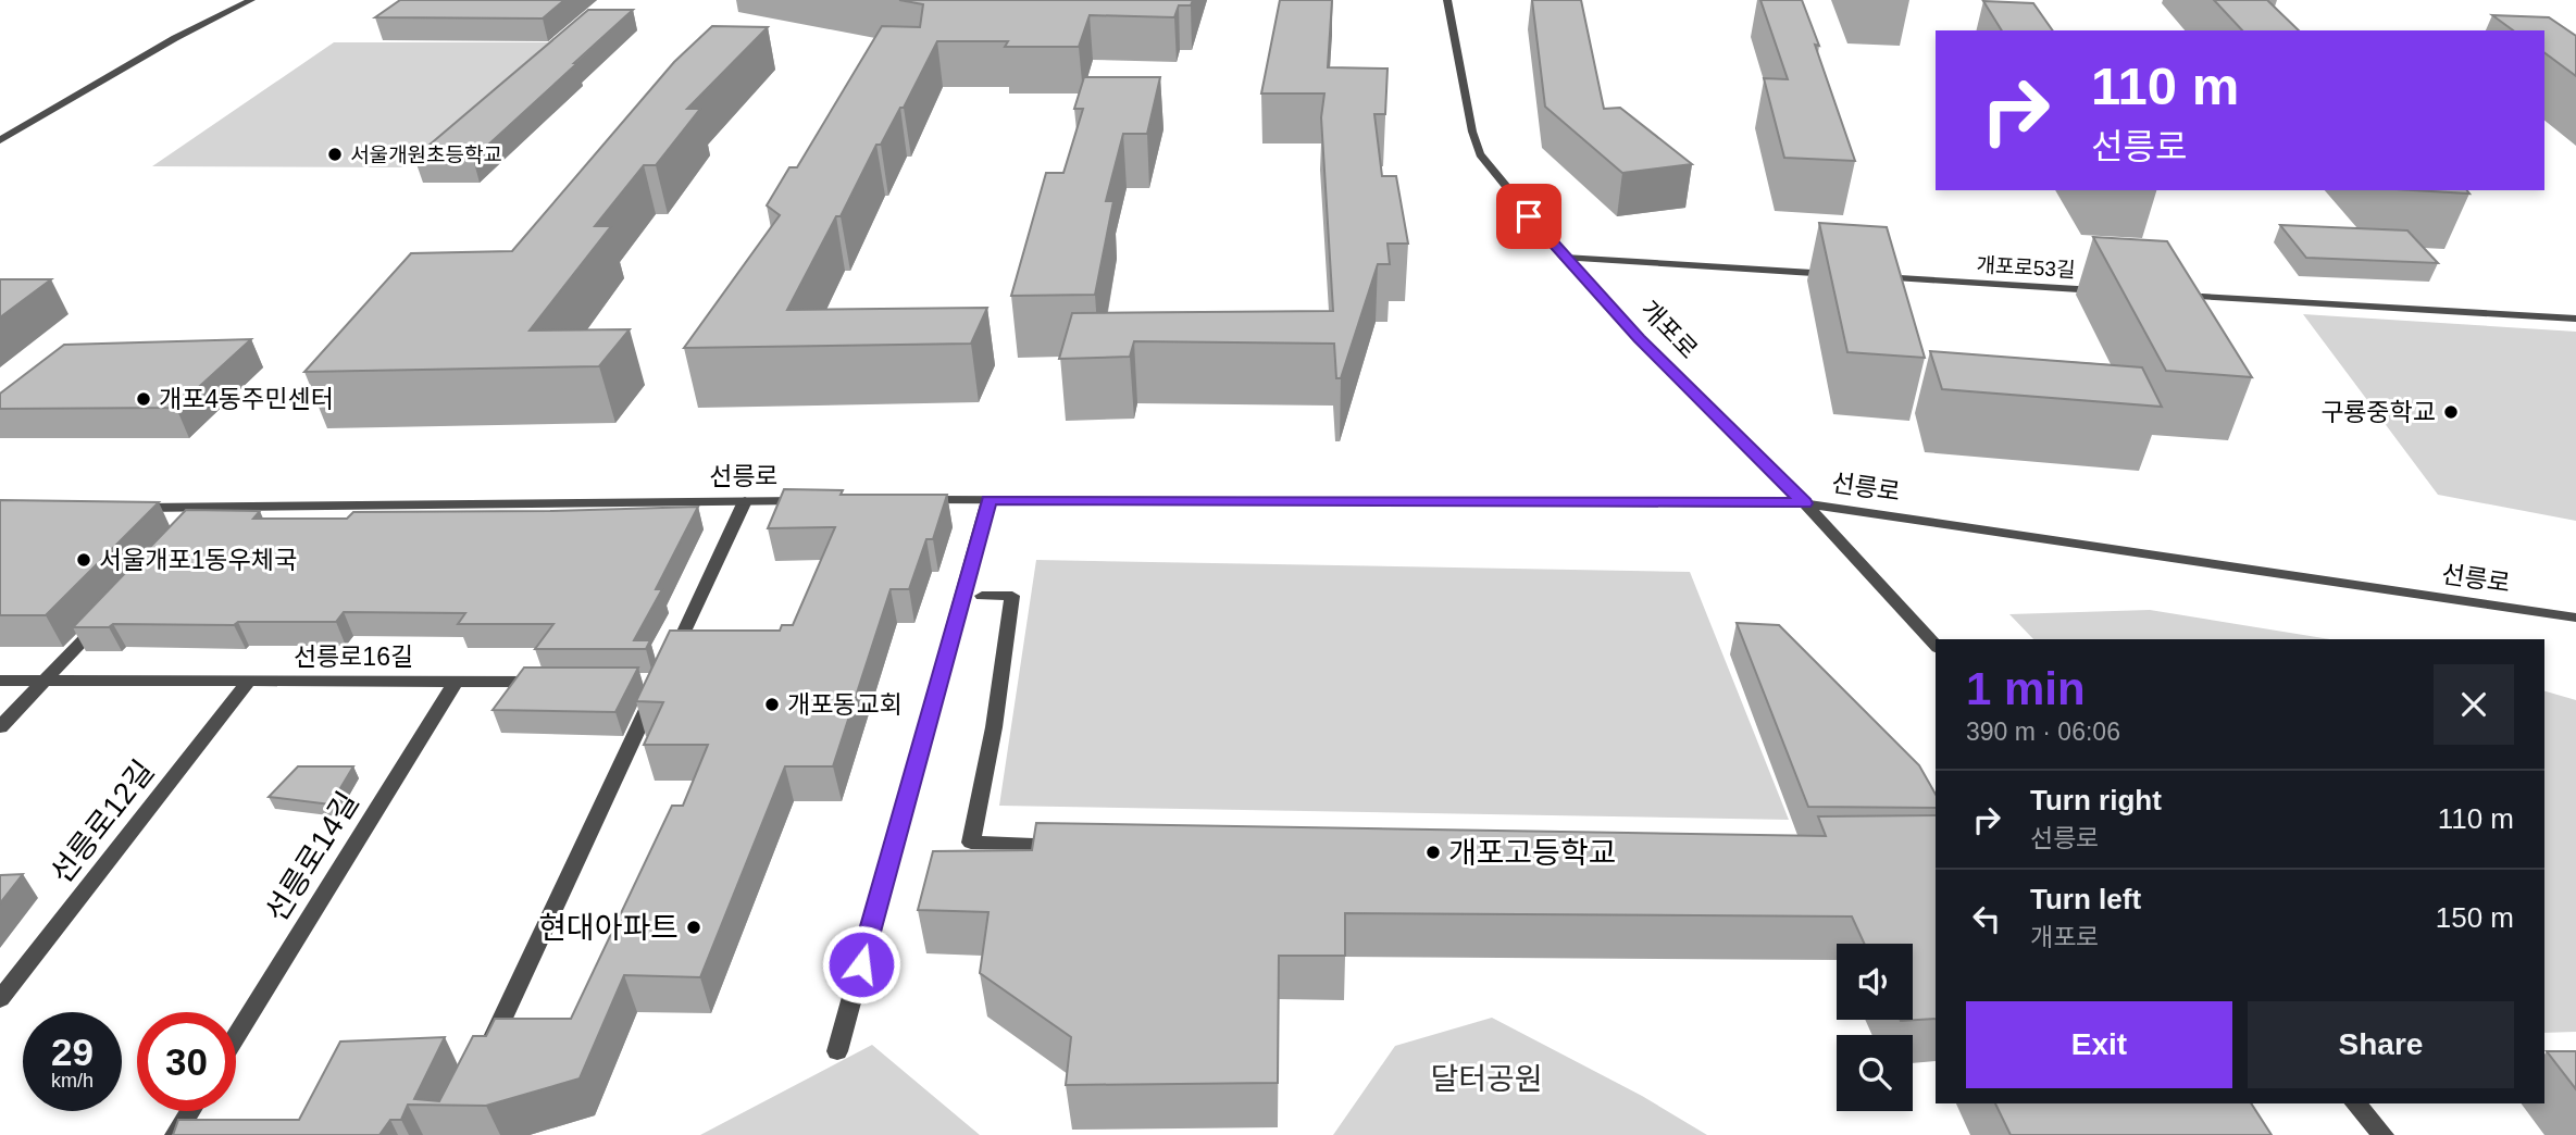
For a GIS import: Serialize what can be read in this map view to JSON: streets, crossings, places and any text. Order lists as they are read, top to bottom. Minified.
{"streets":{"street":["개포로53길","개포로","선릉로","선릉로16길","선릉로12길","선릉로14길"]},"crossings":[["개포로","선릉로"],["선릉로16길","선릉로12길"],["선릉로16길","선릉로14길"]],"parks":["달터공원"],"places":["서울개원초등학교","개포4동주민센터","구룡중학교","서울개포1동우체국","개포동교회","개포고등학교","현대아파트"],"page":{"turn":["110 m","선릉로"],"heading":["1 min","390 m · 06:06"],"list":[{"name":"Turn right","note":"선릉로","value":"110 m"},{"name":"Turn left","note":"개포로","value":"150 m"}],"buttons":["Exit","Share"],"speed":"29 km/h","limit":"30"}}
